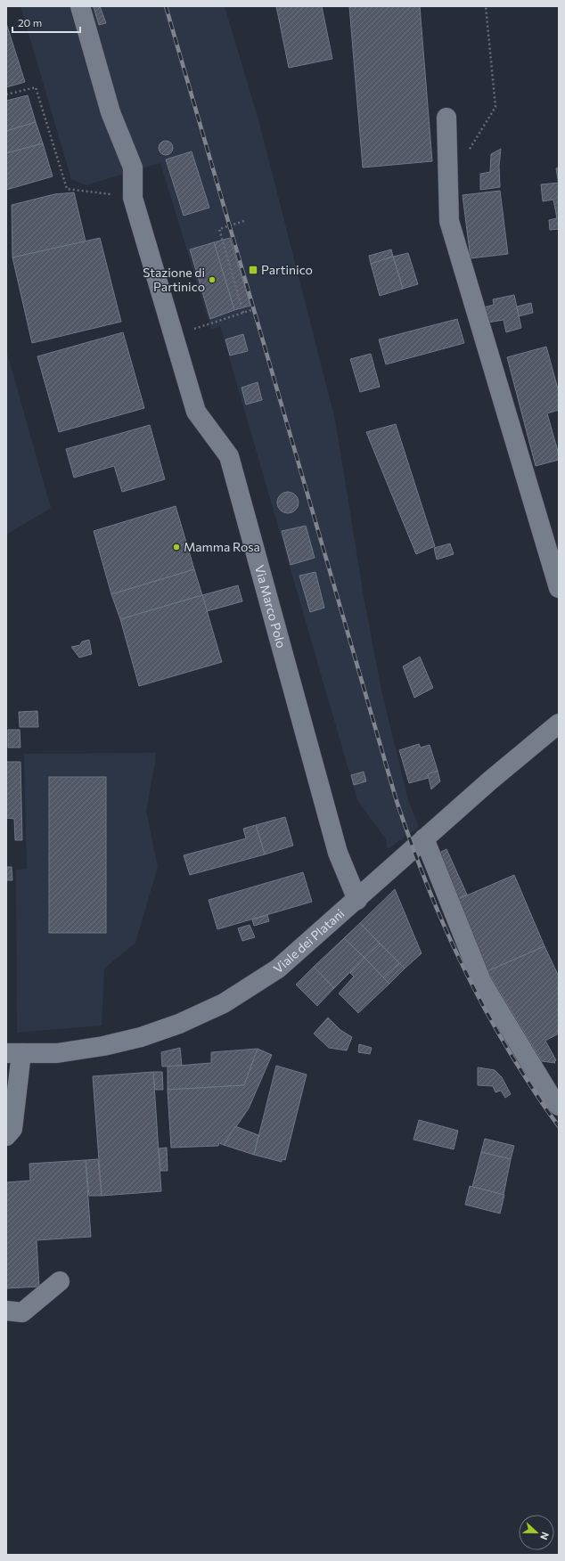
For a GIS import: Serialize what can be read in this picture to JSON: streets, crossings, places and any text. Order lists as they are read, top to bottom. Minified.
{"streets":{"street":["Via Marco Polo","Viale dei Platani"]},"crossings":[["Via Marco Polo","Viale dei Platani"]],"places":{"transit":["Partinico"],"other":["Stazione di Partinico","Mamma Rosa"]},"scale_bar":"20 m","north":"right"}
